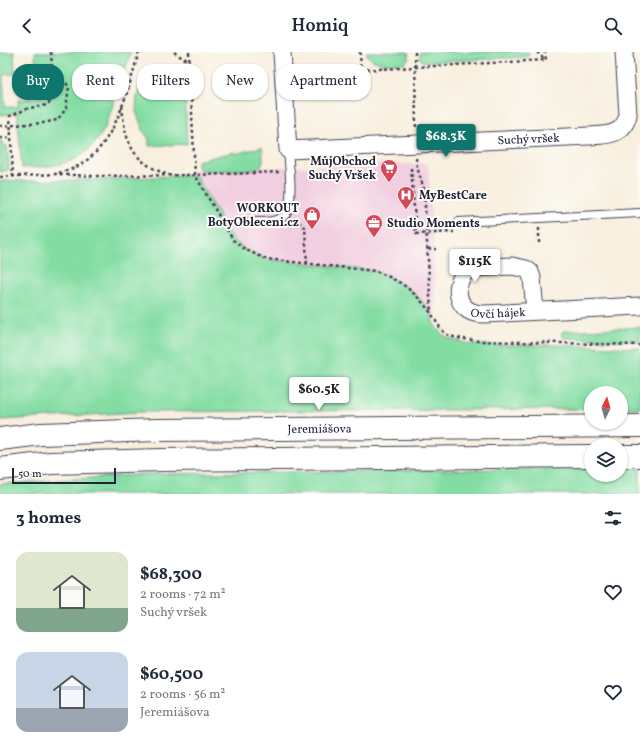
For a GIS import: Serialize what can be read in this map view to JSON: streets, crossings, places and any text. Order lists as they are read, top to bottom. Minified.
{"streets":{"main road":["Jeremiášova"],"street":["Suchý vršek","Ovčí hájek"]},"places":{"supermarket":["MůjObchod Suchý Vršek"],"hospital":["MyBestCare"],"shop":["WORKOUT BotyObleceni.cz"],"office":["Studio Moments"]},"scale_bar":"50 m","north":"top","page":{"header":"Homiq","chip":["Buy","Rent","Filters","New","Apartment"],"price":["$68.3K","$115K","$60.5K"],"scale":"50 m","heading":"3 homes","list":[{"name":"$68,300","note":"2 rooms · 72 m² · Suchý vršek"},{"name":"$60,500","note":"2 rooms · 56 m² · Jeremiášova"}]}}
